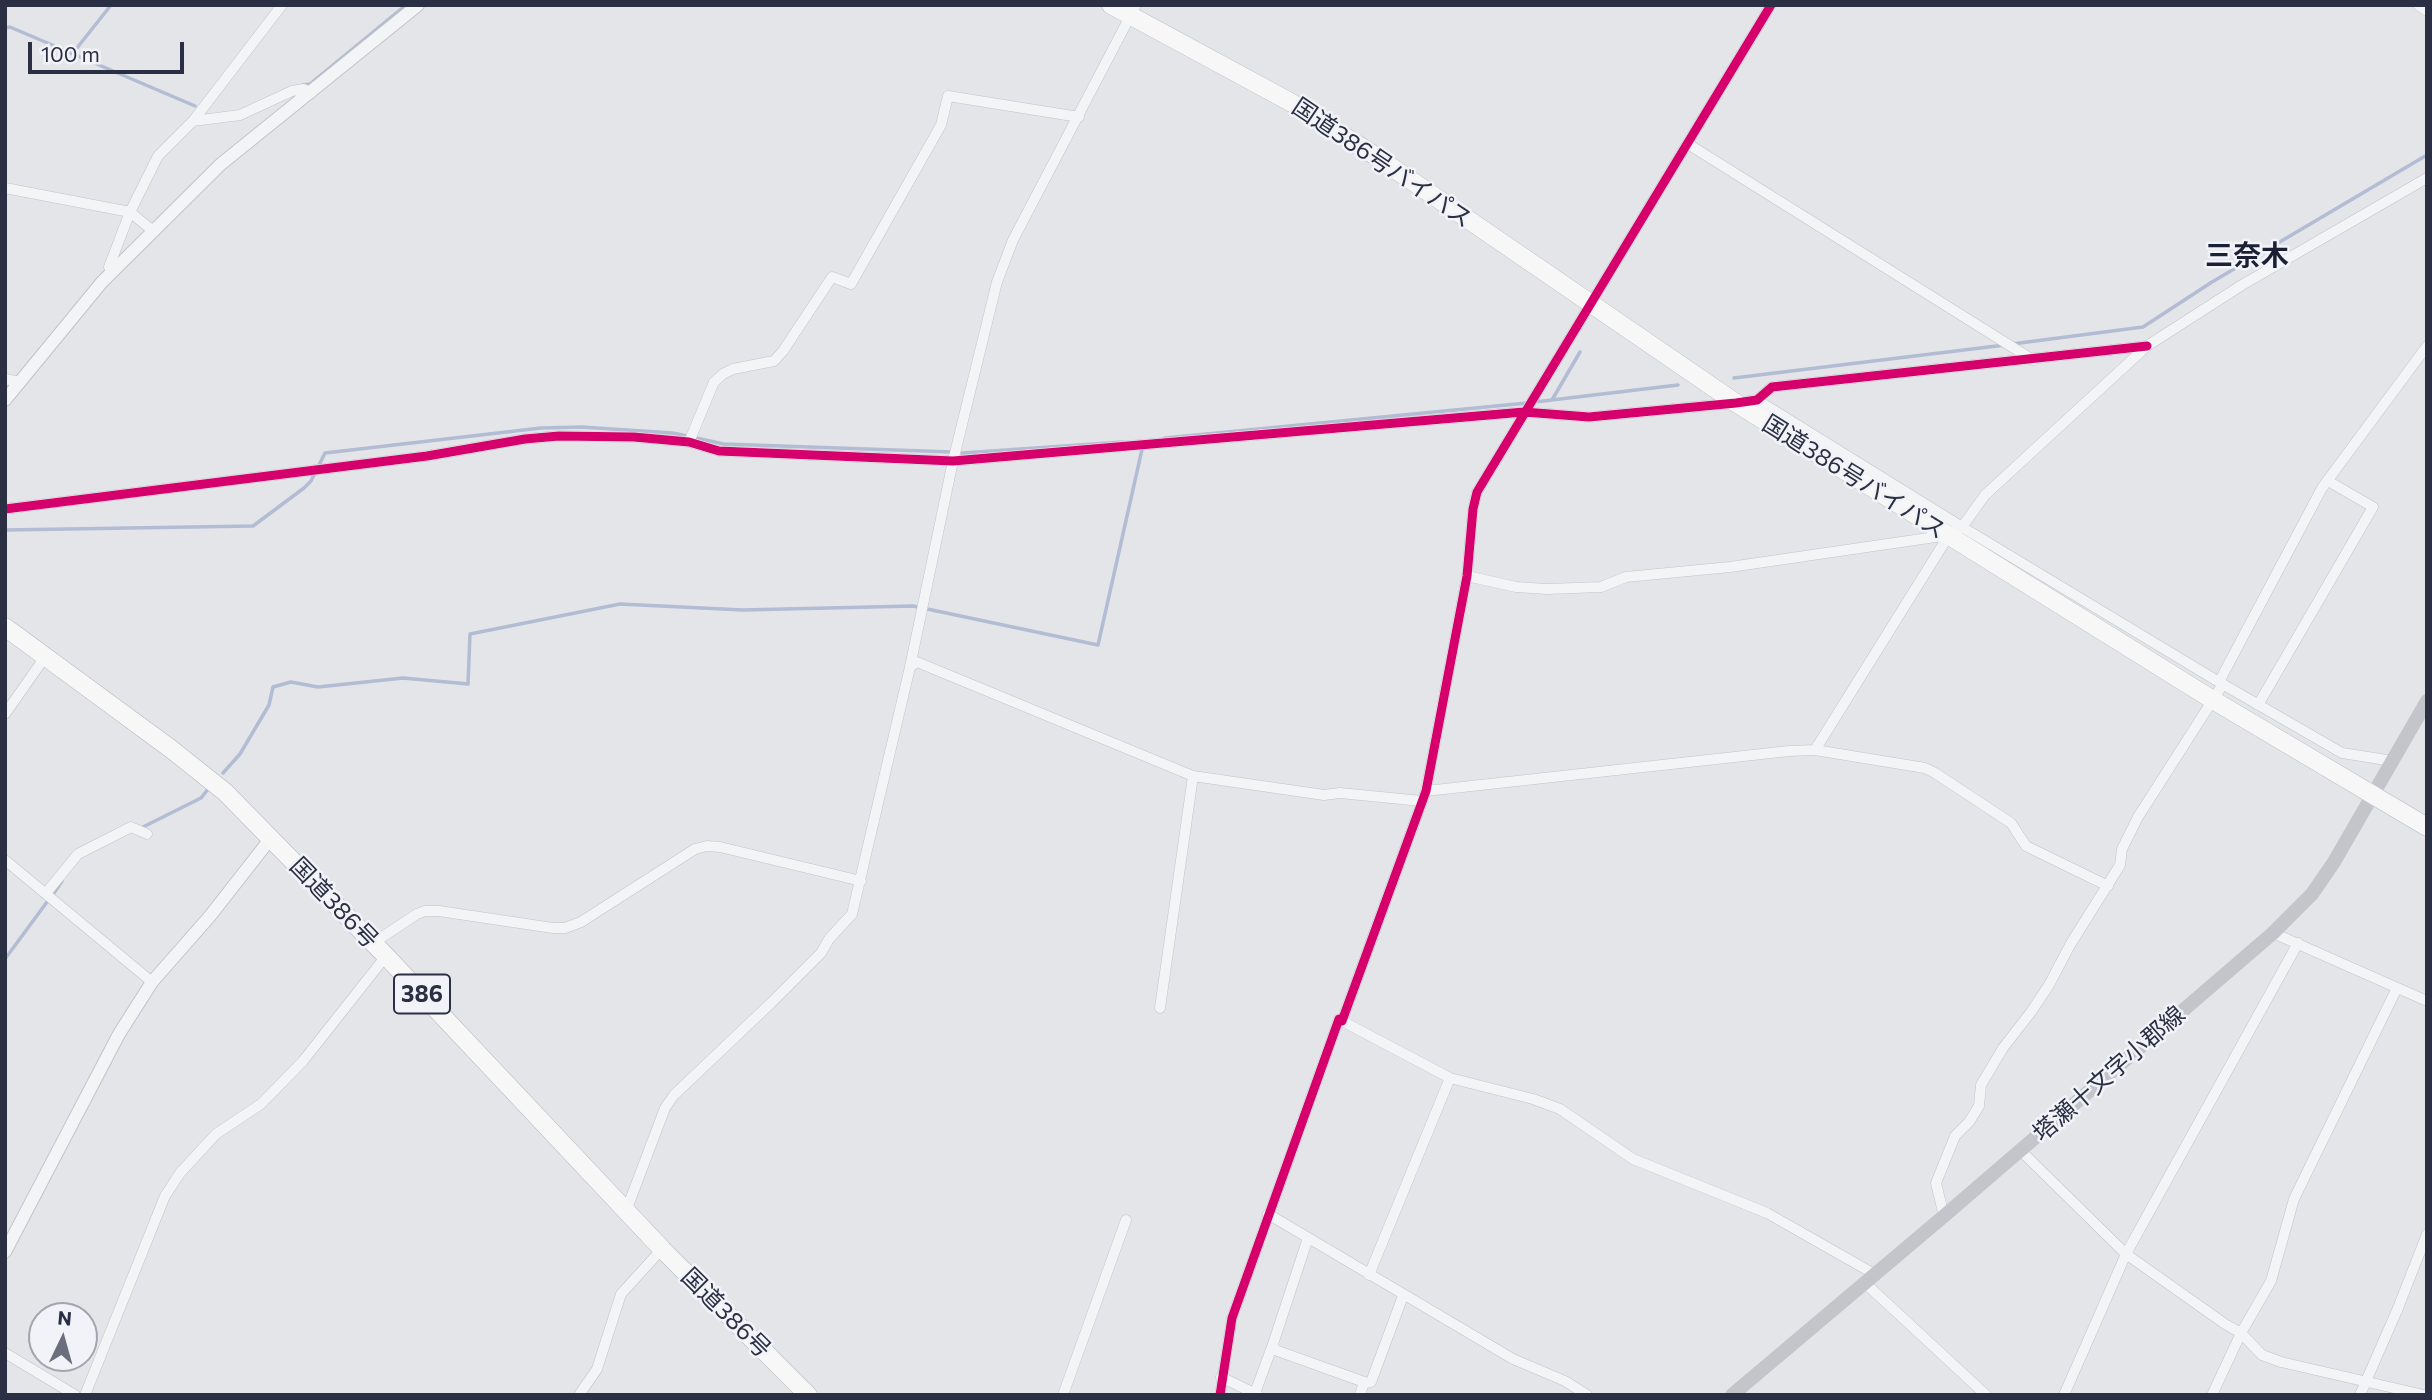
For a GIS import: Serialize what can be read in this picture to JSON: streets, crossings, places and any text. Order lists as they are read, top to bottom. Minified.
{"streets":{"highway":["国道386号バイパス","国道386号","386"],"main road":["塔瀬十文字小郡線"]},"crossings":[["国道386号バイパス","塔瀬十文字小郡線"]],"districts":["三奈木"],"scale_bar":"100 m","north":"top"}
